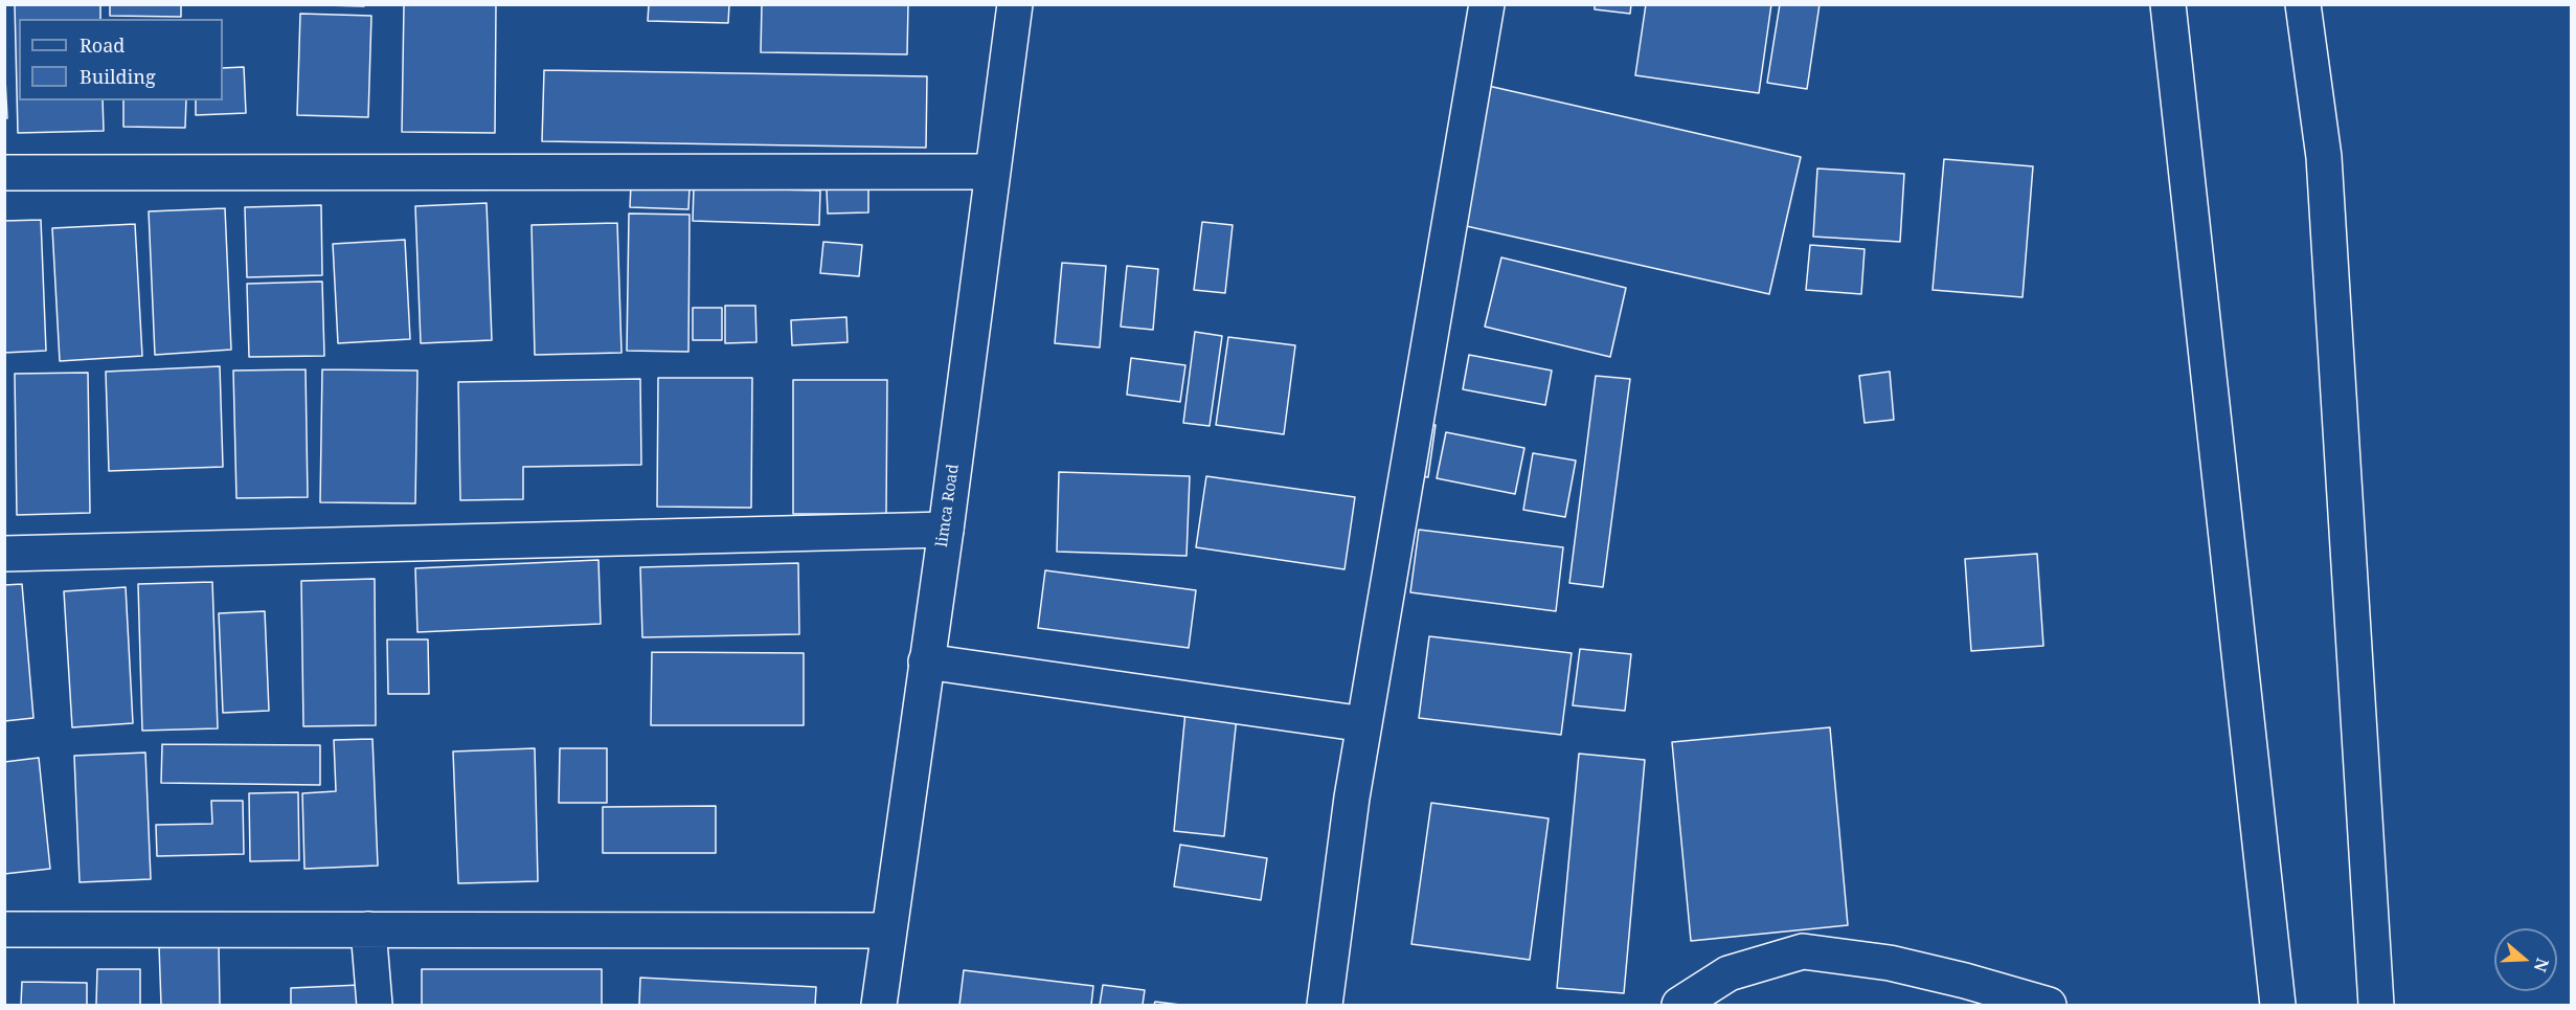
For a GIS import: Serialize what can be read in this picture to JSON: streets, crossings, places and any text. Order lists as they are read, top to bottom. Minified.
{"streets":{"main road":["limca Road"]},"legend":["Road","Building"],"north":"right"}
